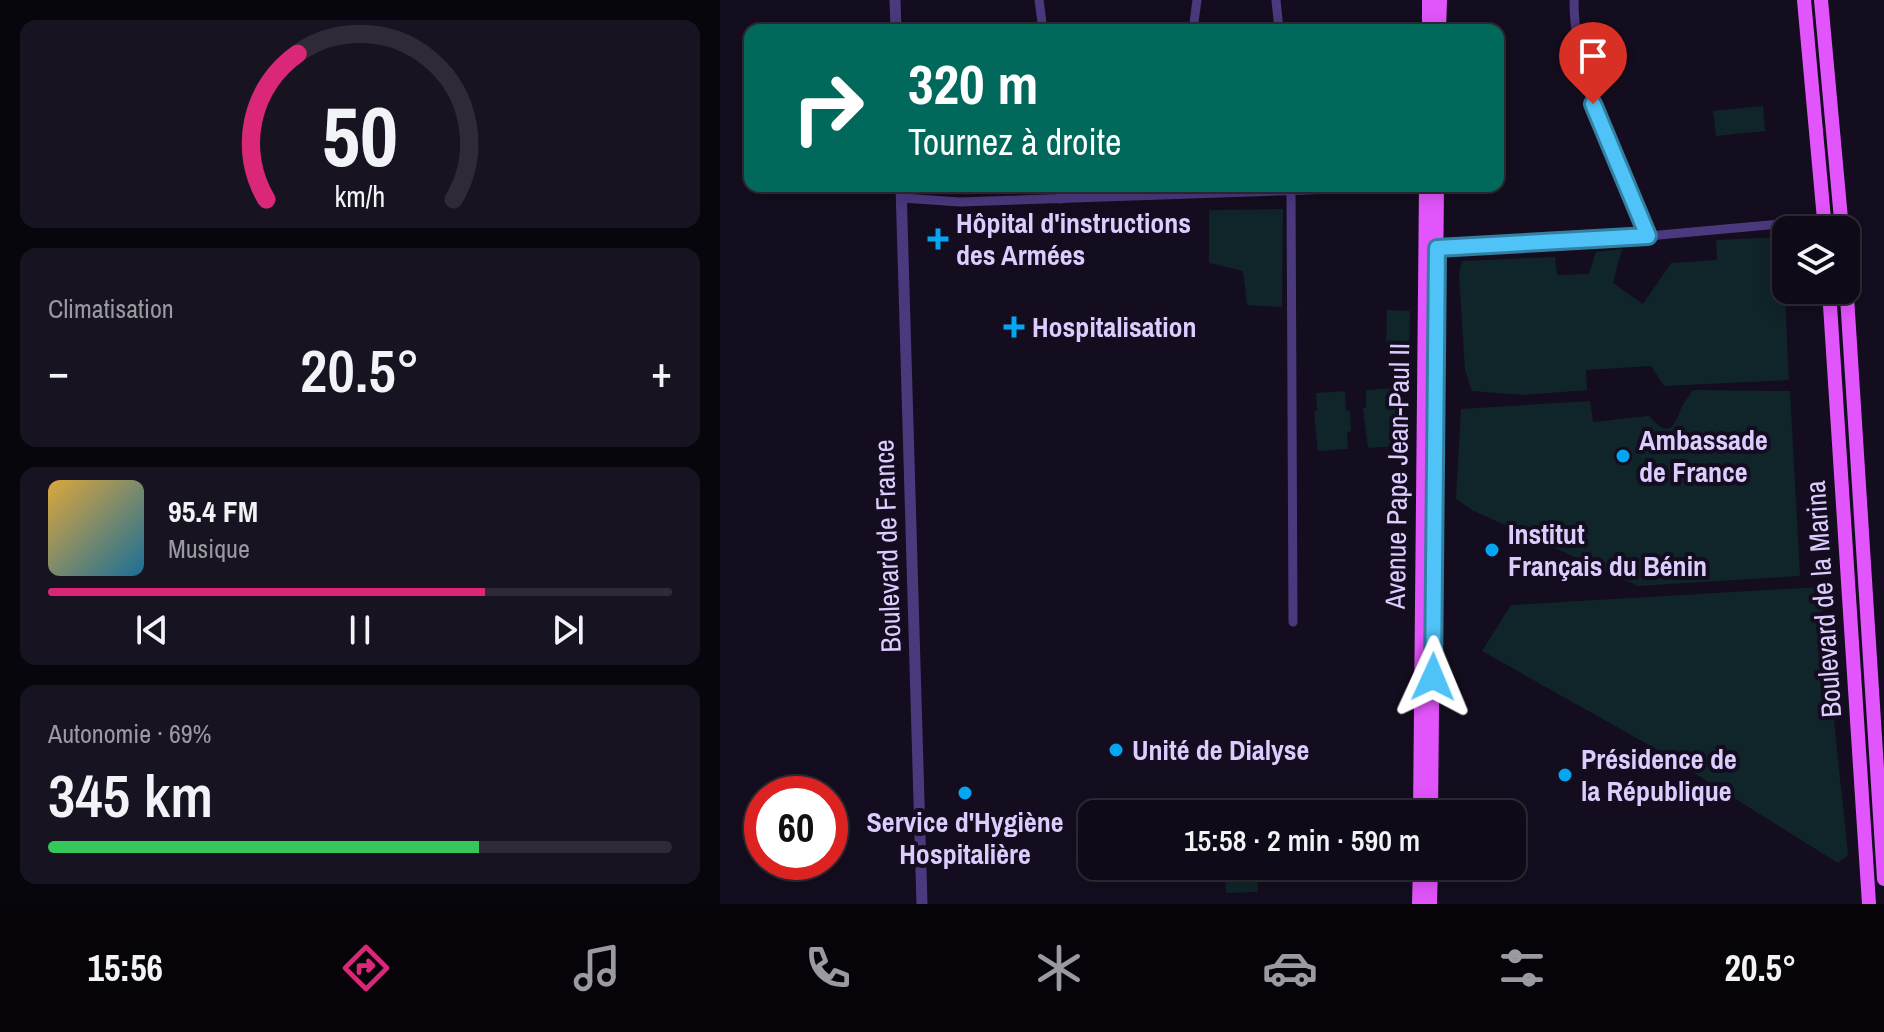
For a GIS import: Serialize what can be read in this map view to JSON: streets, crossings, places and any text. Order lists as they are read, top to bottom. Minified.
{"streets":{"main road":["Avenue Pape Jean-Paul II","Boulevard de la Marina"],"street":["Boulevard de France"]},"places":{"health":["Hôpital d'instructions des Armées","Hospitalisation"],"other":["Ambassade de France","Institut Français du Bénin","Unité de Dialyse","Présidence de la République","Service d'Hygiène Hospitalière"]},"page":{"turn":["320 m","Tournez à droite"],"tile":["Climatisation",["Autonomie · 69%","345 km"]],"heat":["−","20.5°","+"],"song":["95.4 FM","Musique"],"limit":"60","trip":"15:58 · 2 min · 590 m","tabs":["15:56","20.5°"],"gauge":["50","km/h"]}}
